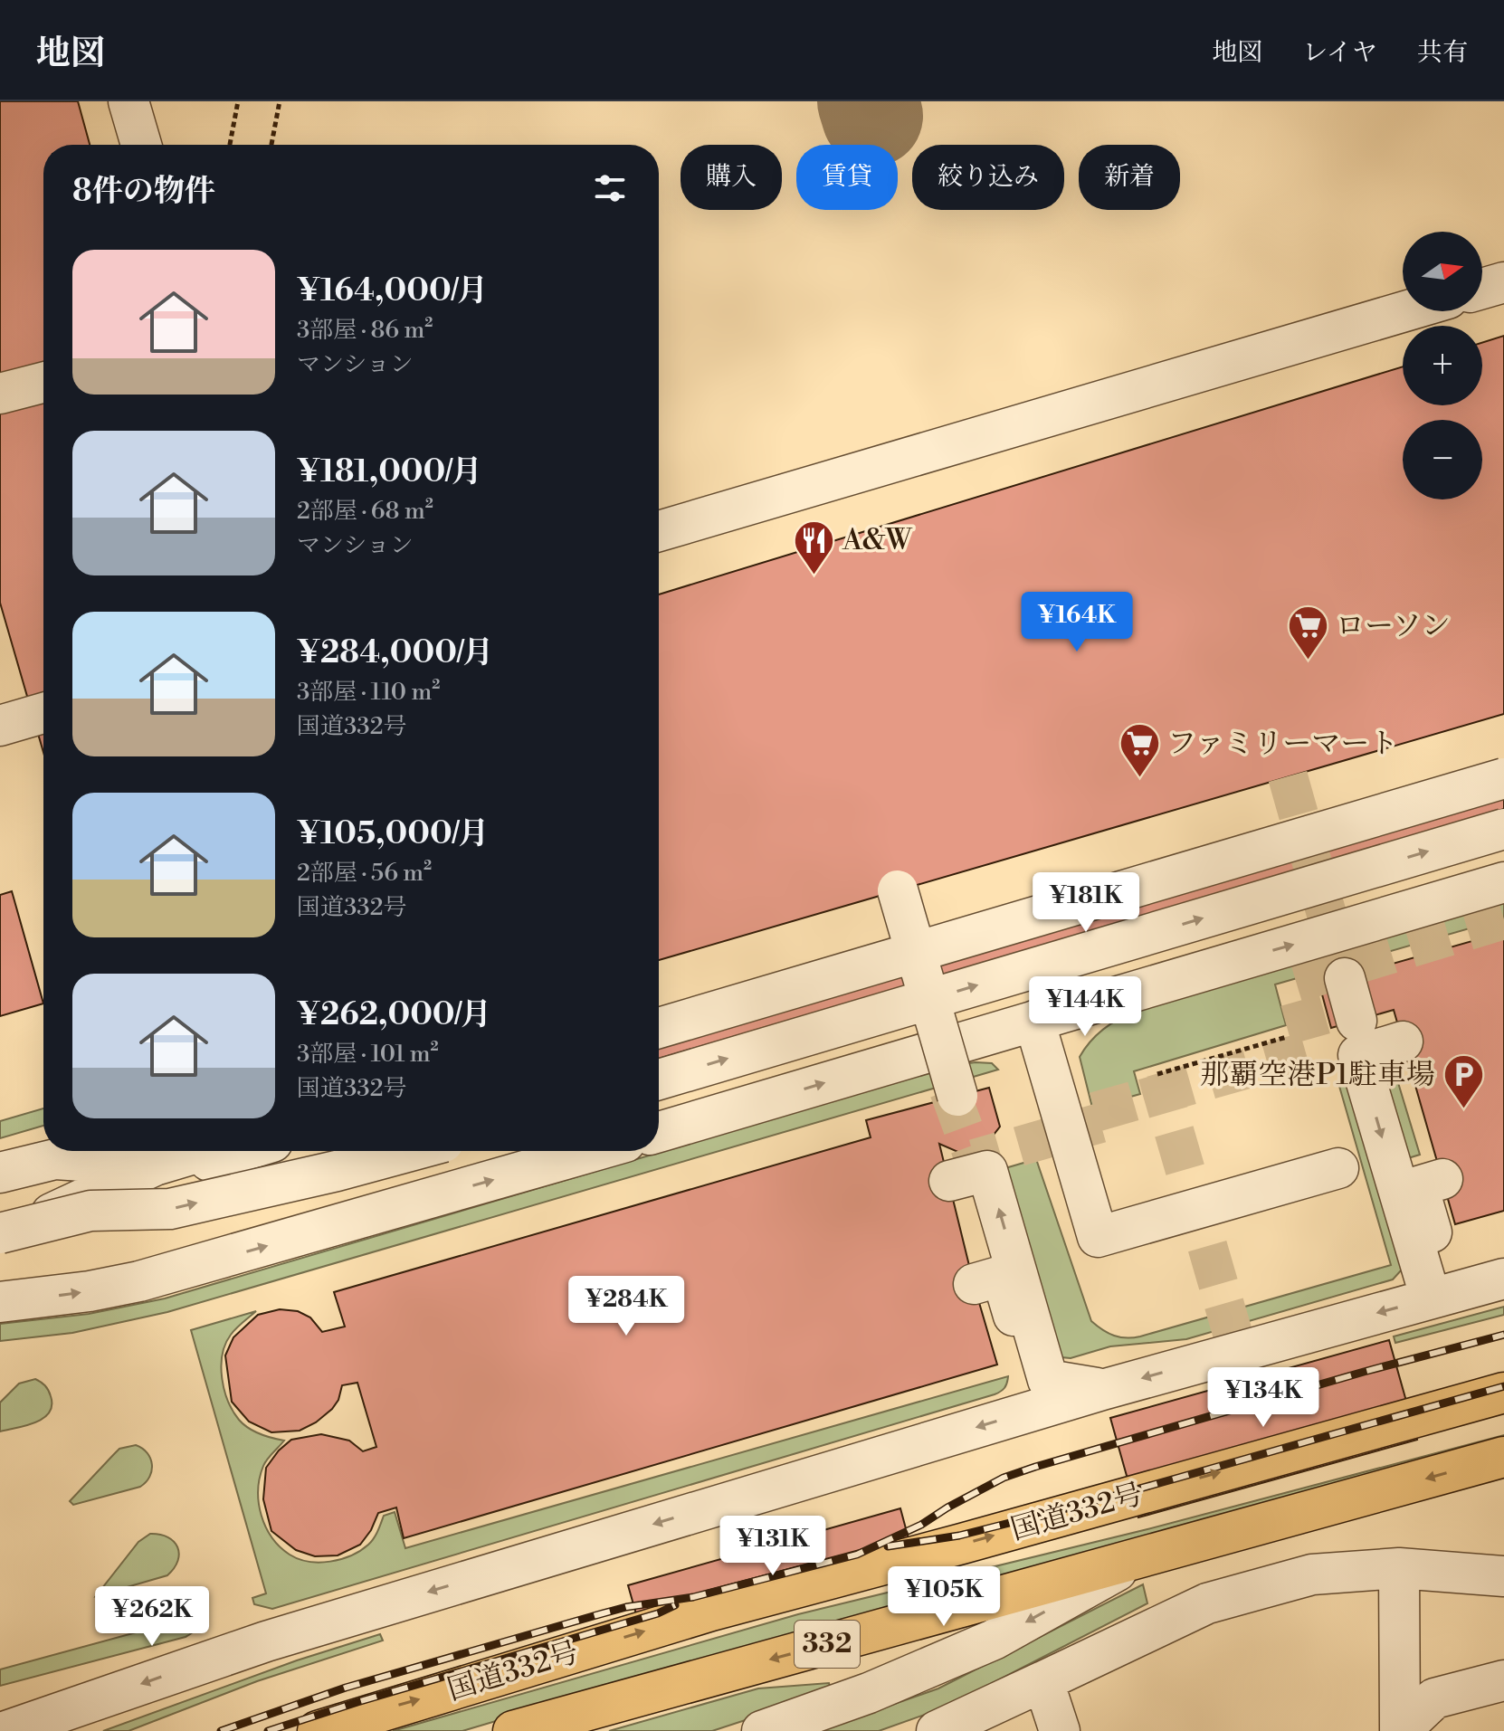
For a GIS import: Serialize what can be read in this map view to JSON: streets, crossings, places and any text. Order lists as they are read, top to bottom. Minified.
{"streets":{"highway":["国道332号","332"]},"places":{"restaurant":["A&W"],"supermarket":["ローソン","ファミリーマート"],"parking":["那覇空港P1駐車場"]},"north":"right","page":{"header":"地図","nav":["地図","レイヤ","共有"],"chip":["購入","賃貸","絞り込み","新着"],"heading":"8件の物件","map_buttons":["+","−"],"list":[{"name":"¥164,000/月","note":"3部屋 · 86 m² · マンション"},{"name":"¥181,000/月","note":"2部屋 · 68 m² · マンション"},{"name":"¥284,000/月","note":"3部屋 · 110 m² · 国道332号"},{"name":"¥105,000/月","note":"2部屋 · 56 m² · 国道332号"},{"name":"¥262,000/月","note":"3部屋 · 101 m² · 国道332号"}],"price":["¥164K","¥181K","¥144K","¥284K","¥134K","¥131K","¥105K","¥262K"]}}
